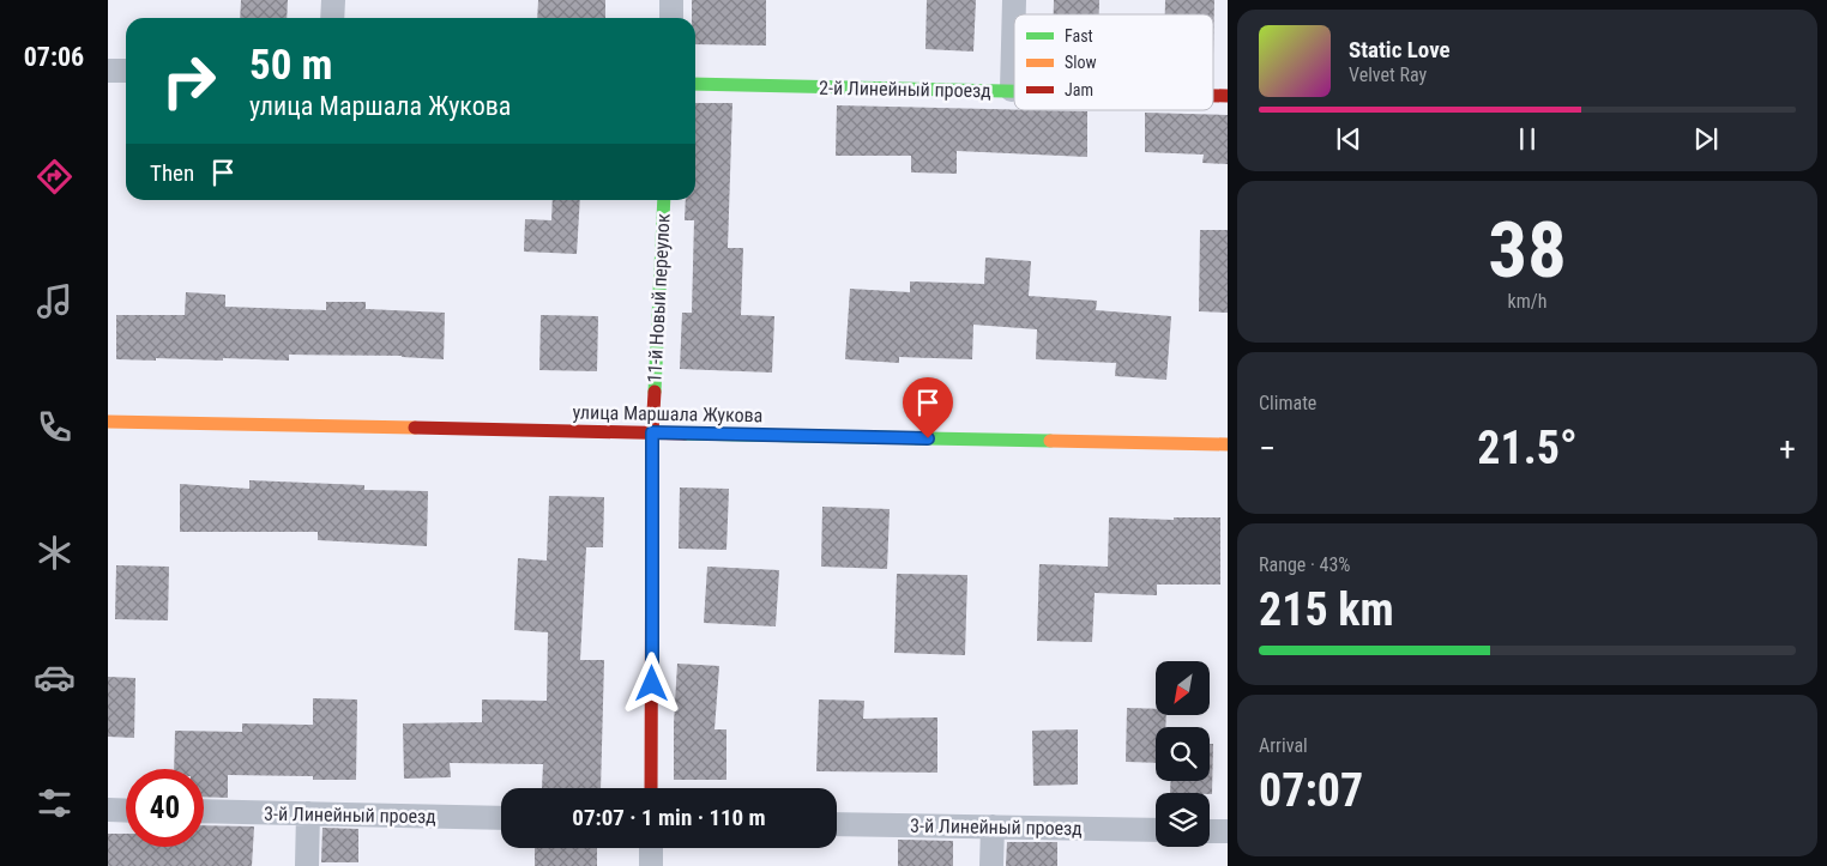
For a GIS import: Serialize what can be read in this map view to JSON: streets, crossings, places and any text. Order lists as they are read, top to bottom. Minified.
{"streets":{"street":["2-й Линейный проезд","11-й Новый переулок","улица Маршала Жукова","3-й Линейный проезд"]},"crossings":[["11-й Новый переулок","улица Маршала Жукова"]],"legend":["Fast","Slow","Jam"],"north":"bottom left","page":{"tabs":"07:06","turn":["50 m","улица Маршала Жукова"],"song":["Static Love","Velvet Ray"],"then":"Then","tile":[["38","km/h"],"Climate",["Range · 43%","215 km"],["Arrival","07:07"]],"heat":["−","21.5°","+"],"limit":"40","trip":"07:07 · 1 min · 110 m"}}
